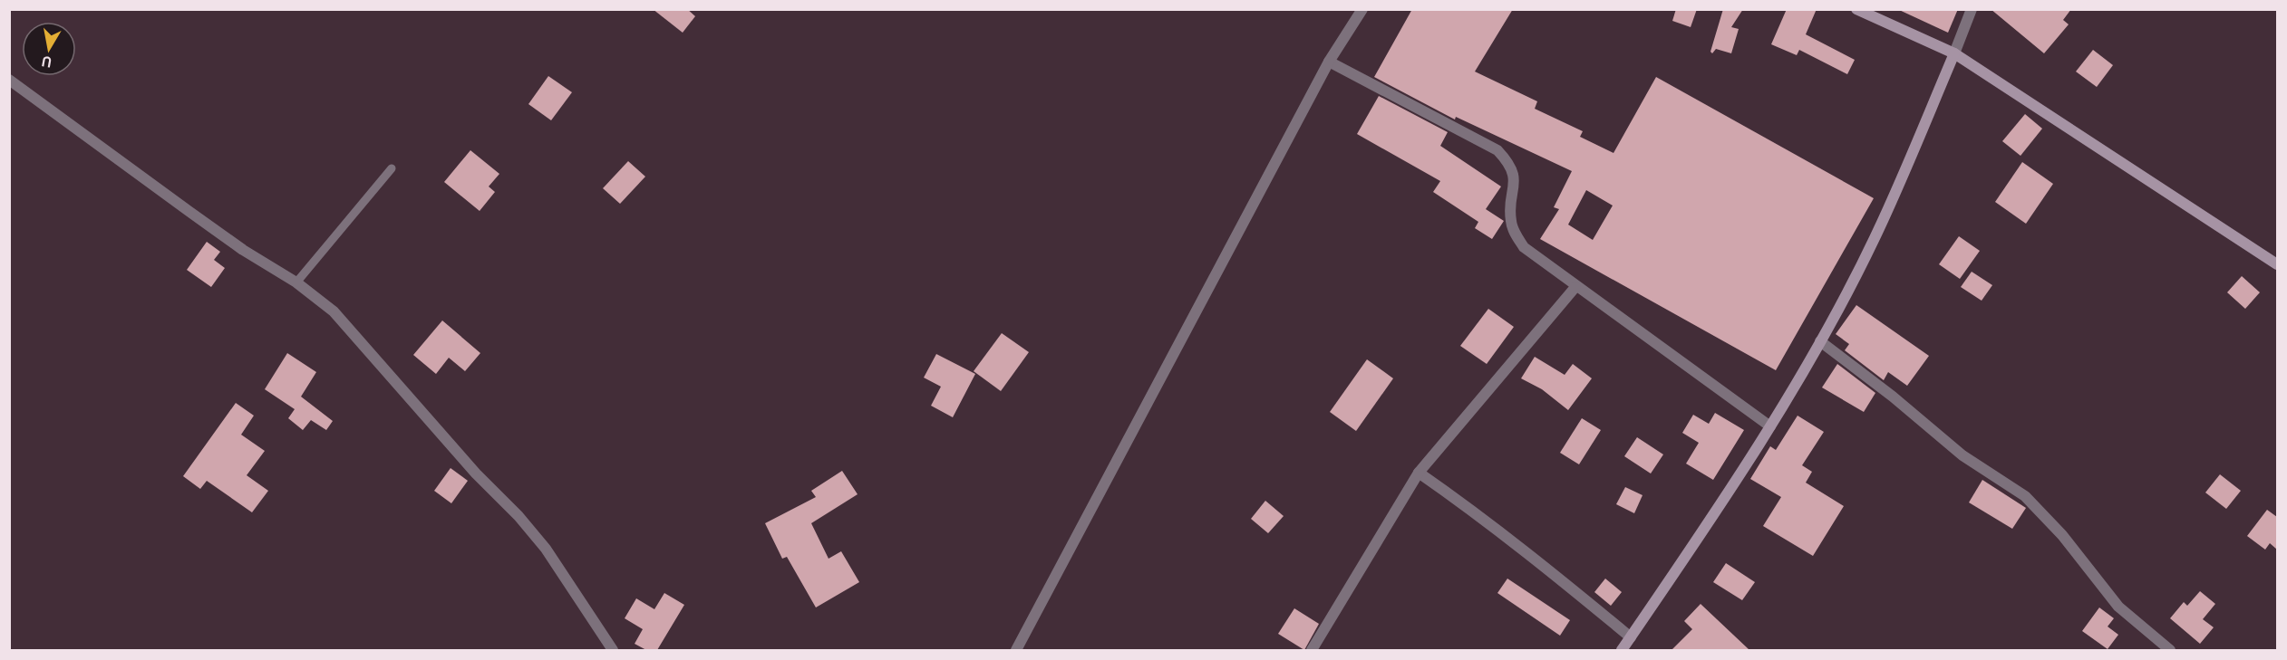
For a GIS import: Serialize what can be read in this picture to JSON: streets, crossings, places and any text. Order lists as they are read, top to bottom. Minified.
{"north":"bottom"}
